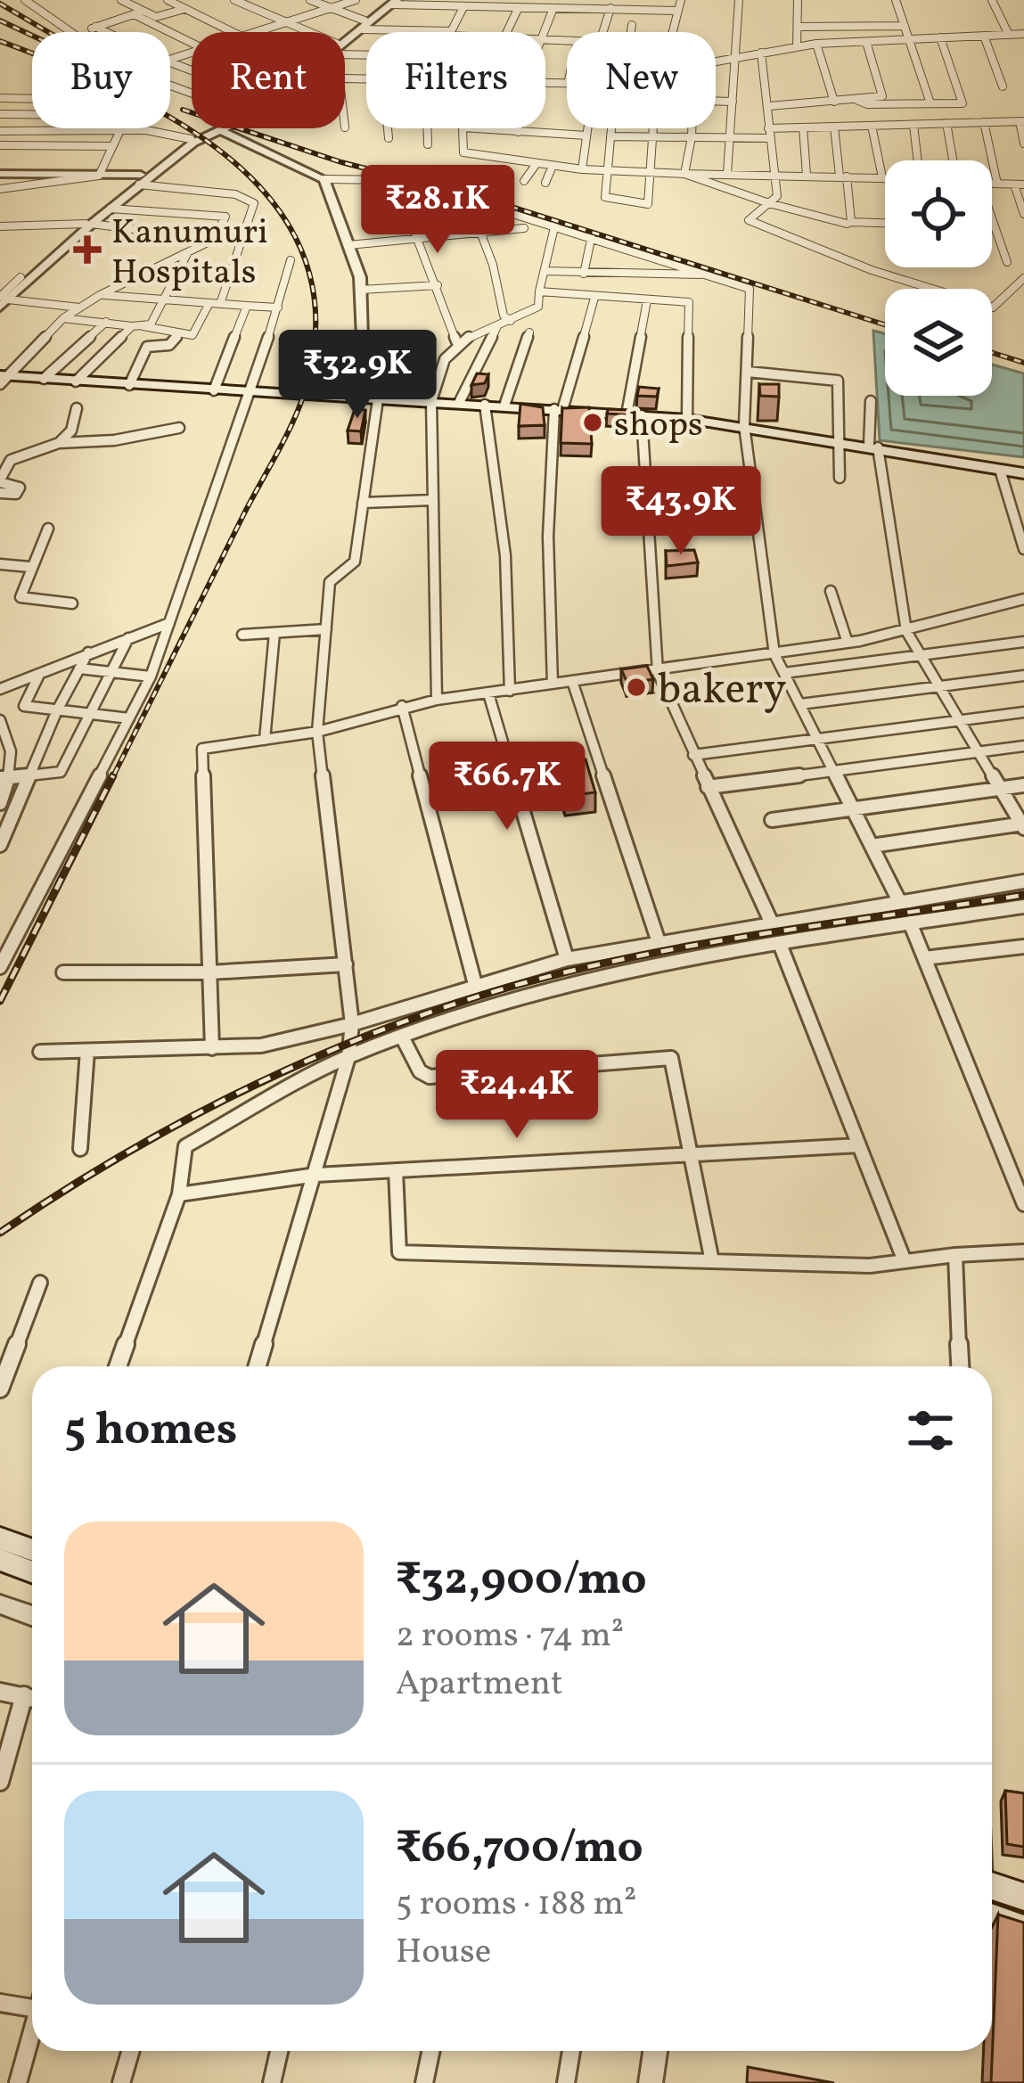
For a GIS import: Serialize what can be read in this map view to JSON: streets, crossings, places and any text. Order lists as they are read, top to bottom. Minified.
{"places":{"health":["Kanumuri Hospitals"],"other":["shops","bakery"]},"page":{"chip":["Buy","Rent","Filters","New"],"price":["₹28.1K","₹32.9K","₹43.9K","₹66.7K","₹24.4K"],"heading":"5 homes","list":[{"name":"₹32,900/mo","note":"2 rooms · 74 m² · Apartment"},{"name":"₹66,700/mo","note":"5 rooms · 188 m² · House"}]}}
